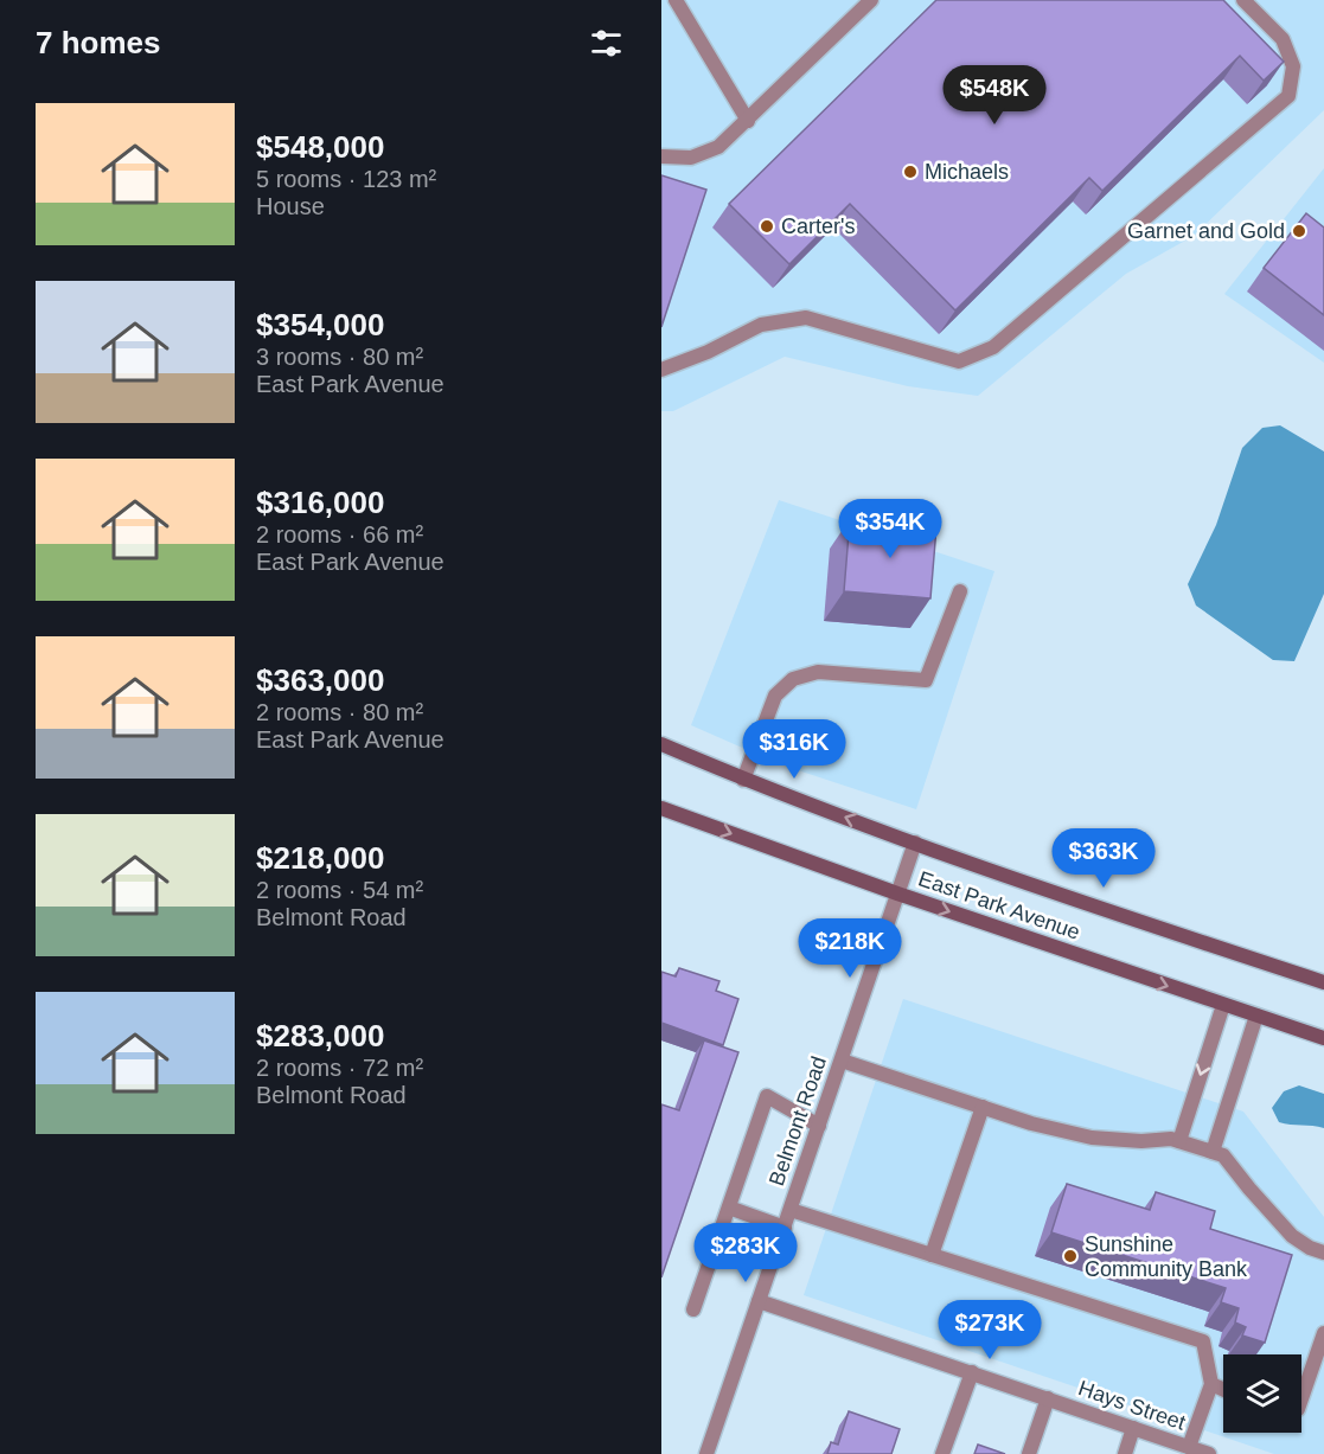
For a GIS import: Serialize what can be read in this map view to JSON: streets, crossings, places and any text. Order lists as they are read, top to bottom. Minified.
{"streets":{"main road":["East Park Avenue"],"street":["Belmont Road","Hays Street"]},"crossings":[["East Park Avenue","Belmont Road"],["Belmont Road","Hays Street"]],"places":["Michaels","Carter's","Garnet and Gold","Sunshine Community Bank"],"page":{"heading":"7 homes","price":["$548K","$354K","$316K","$363K","$218K","$283K","$273K"],"list":[{"name":"$548,000","note":"5 rooms · 123 m² · House"},{"name":"$354,000","note":"3 rooms · 80 m² · East Park Avenue"},{"name":"$316,000","note":"2 rooms · 66 m² · East Park Avenue"},{"name":"$363,000","note":"2 rooms · 80 m² · East Park Avenue"},{"name":"$218,000","note":"2 rooms · 54 m² · Belmont Road"},{"name":"$283,000","note":"2 rooms · 72 m² · Belmont Road"}]}}
